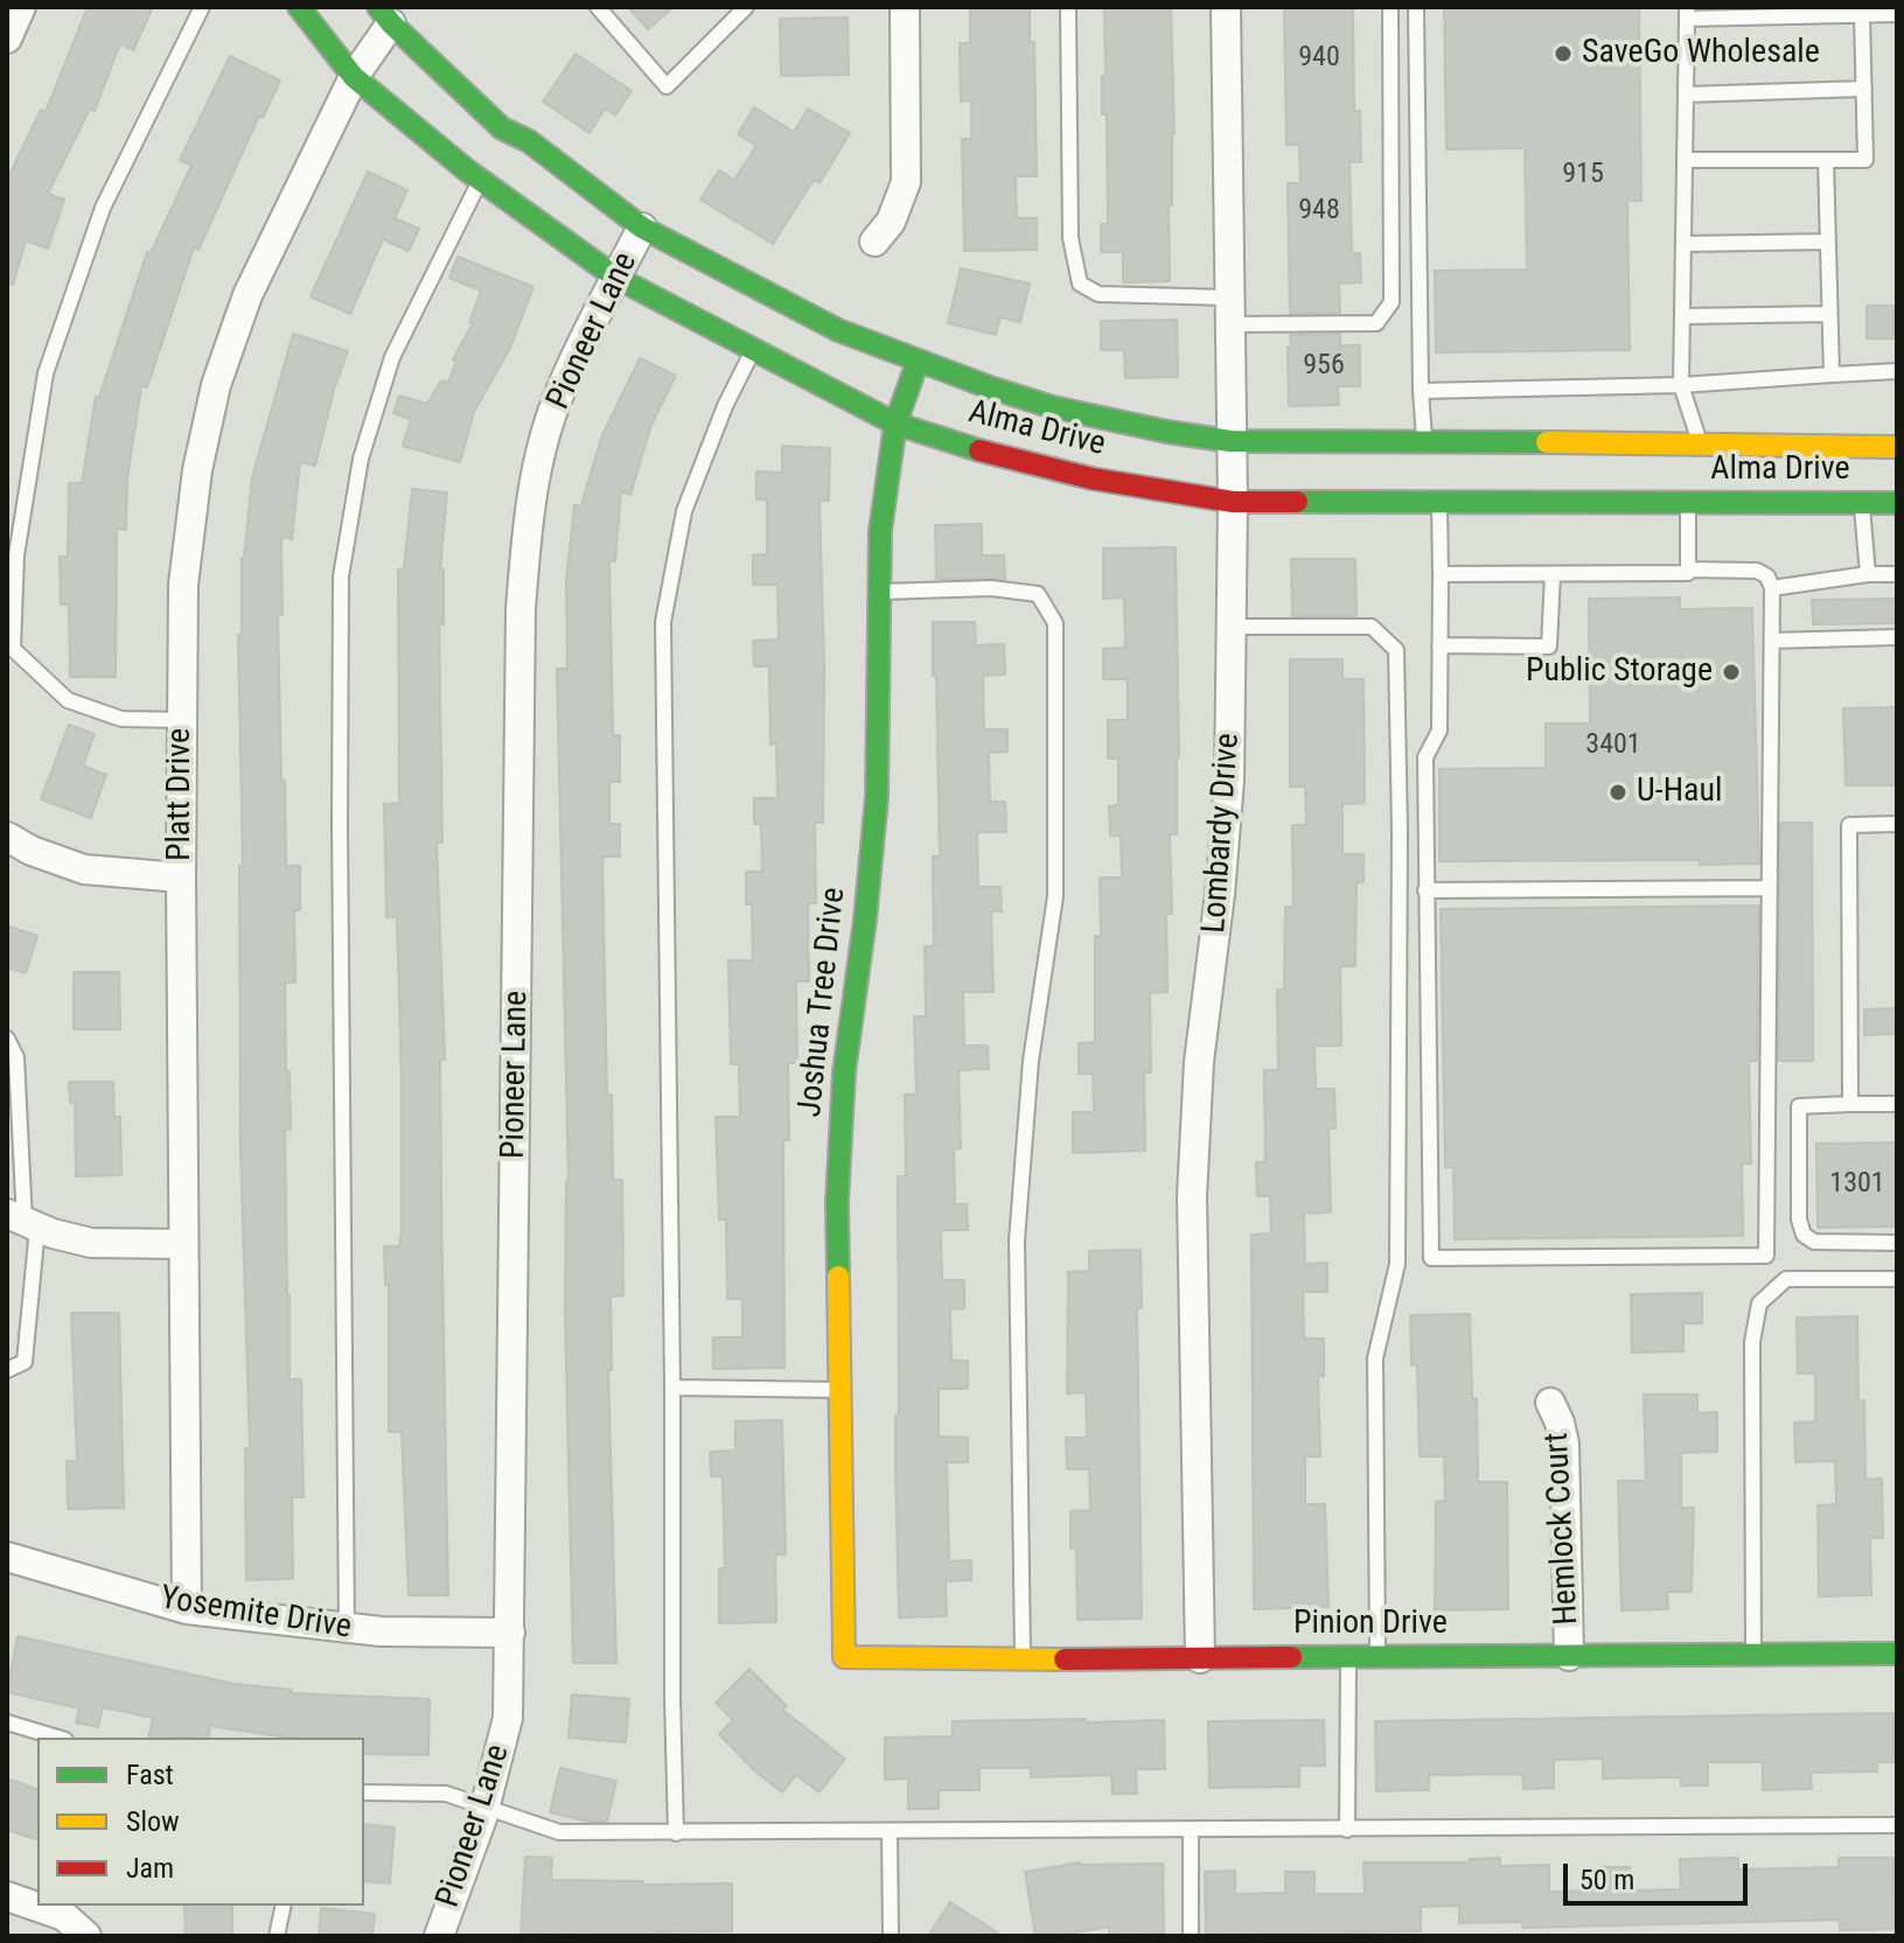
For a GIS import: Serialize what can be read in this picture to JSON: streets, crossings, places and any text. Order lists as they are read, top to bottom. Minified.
{"streets":{"main road":["Alma Drive","Joshua Tree Drive","Pinion Drive"],"street":["Pioneer Lane","Platt Drive","Lombardy Drive","Hemlock Court","Yosemite Drive"]},"crossings":[["Pioneer Lane","Alma Drive"],["Pioneer Lane","Yosemite Drive"],["Alma Drive","Platt Drive"],["Alma Drive","Lombardy Drive"],["Alma Drive","Joshua Tree Drive"],["Platt Drive","Yosemite Drive"],["Lombardy Drive","Pinion Drive"],["Joshua Tree Drive","Pinion Drive"],["Hemlock Court","Pinion Drive"]],"places":["SaveGo Wholesale","Public Storage","U-Haul"],"house_numbers":["940","915","948","956","3401","1301"],"legend":["Fast","Slow","Jam"],"scale_bar":"50 m"}
